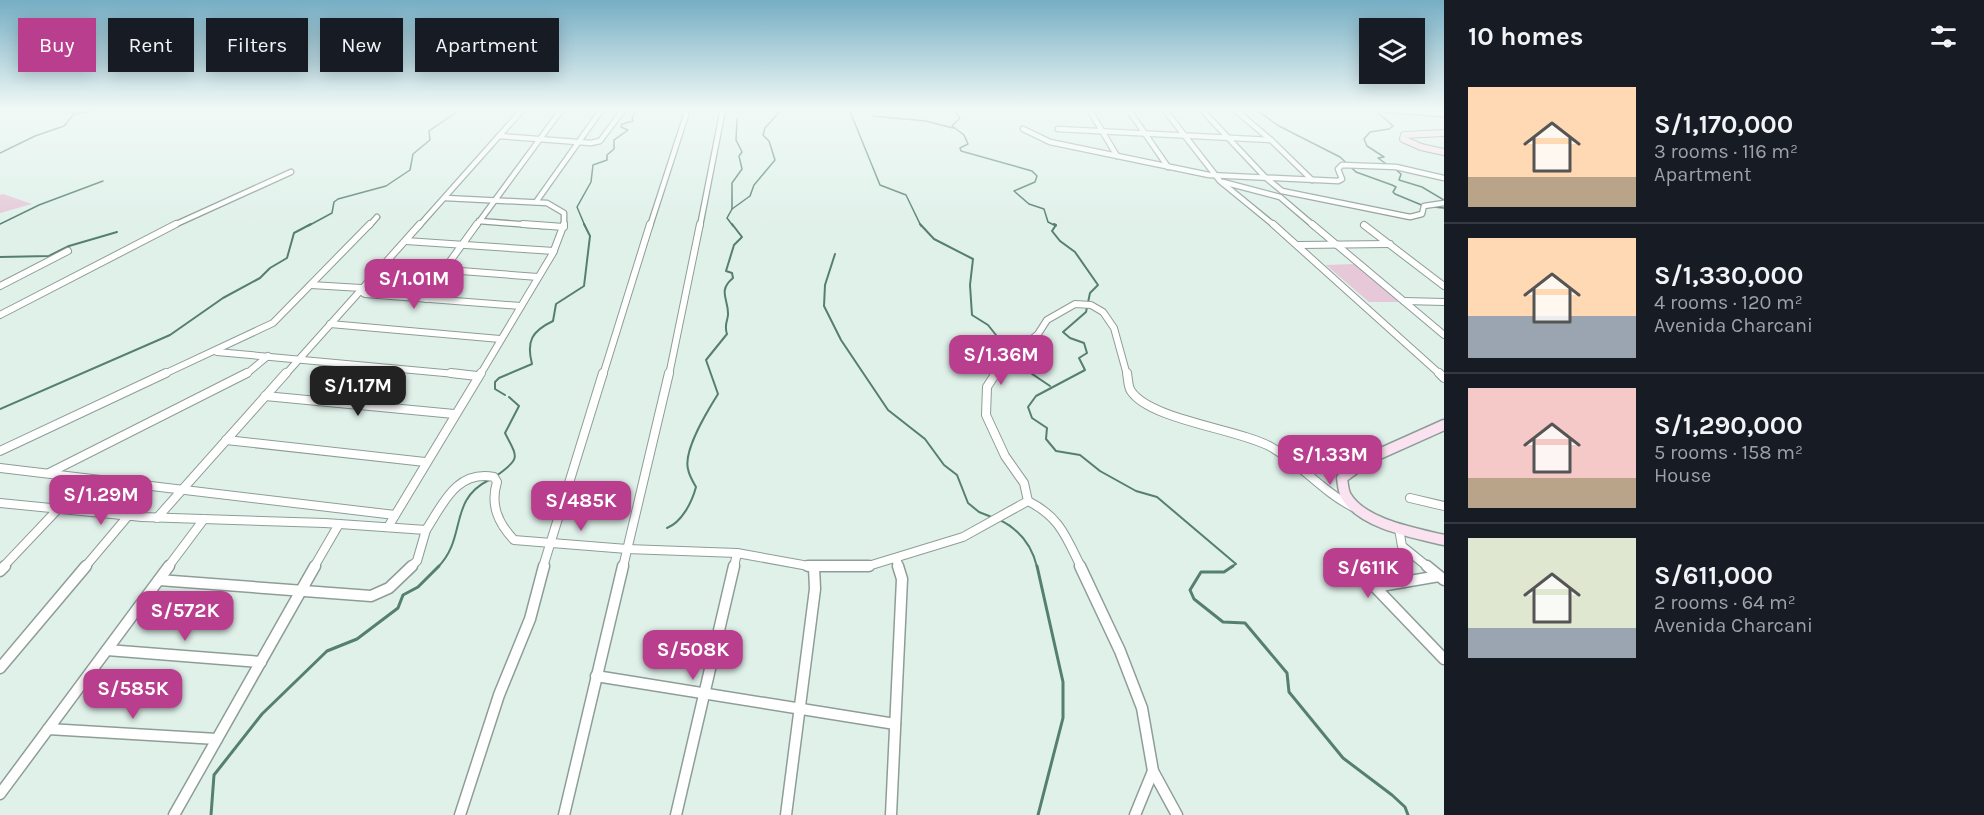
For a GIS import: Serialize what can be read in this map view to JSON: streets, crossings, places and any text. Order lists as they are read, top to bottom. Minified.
{"page":{"heading":"10 homes","chip":["Buy","Rent","Filters","New","Apartment"],"list":[{"name":"S/1,170,000","note":"3 rooms · 116 m² · Apartment"},{"name":"S/1,330,000","note":"4 rooms · 120 m² · Avenida Charcani"},{"name":"S/1,290,000","note":"5 rooms · 158 m² · House"},{"name":"S/611,000","note":"2 rooms · 64 m² · Avenida Charcani"}],"price":["S/1.01M","S/1.36M","S/1.17M","S/1.33M","S/1.29M","S/485K","S/611K","S/572K","S/508K","S/585K"]}}
